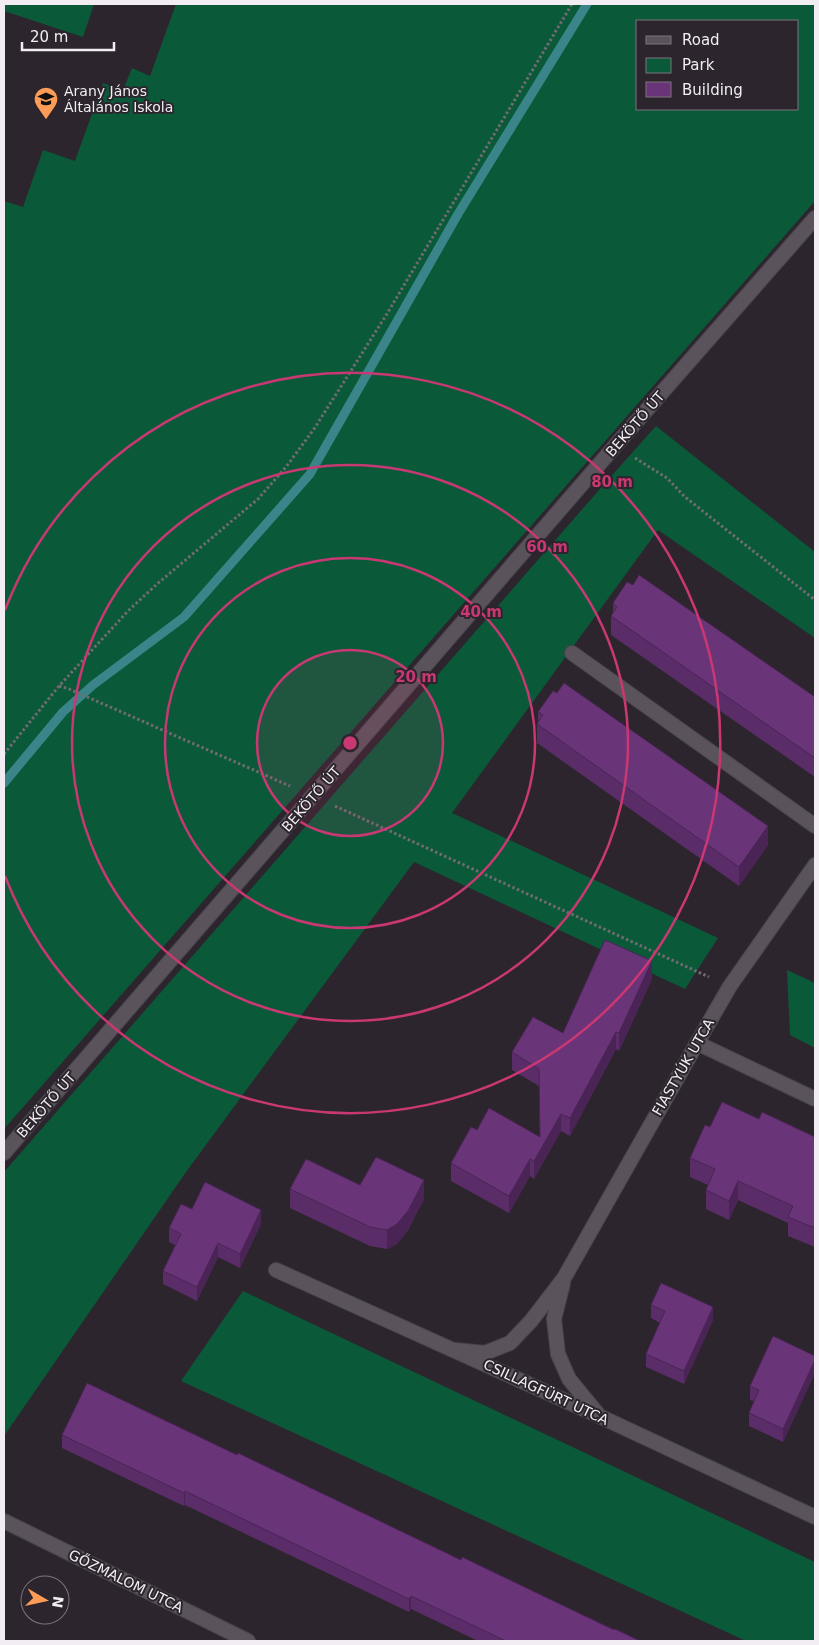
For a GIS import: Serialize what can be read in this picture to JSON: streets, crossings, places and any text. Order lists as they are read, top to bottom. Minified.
{"streets":{"street":["BEKÖTŐ ÚT","FIASTYÚK UTCA","CSILLAGFÜRT UTCA","GŐZMALOM UTCA"]},"crossings":[["FIASTYÚK UTCA","CSILLAGFÜRT UTCA"]],"places":{"school or university":["Arany János Általános Iskola"]},"legend":["Road","Park","Building"],"scale_bar":"20 m","north":"right","rings":["80 m","60 m","40 m","20 m"]}
